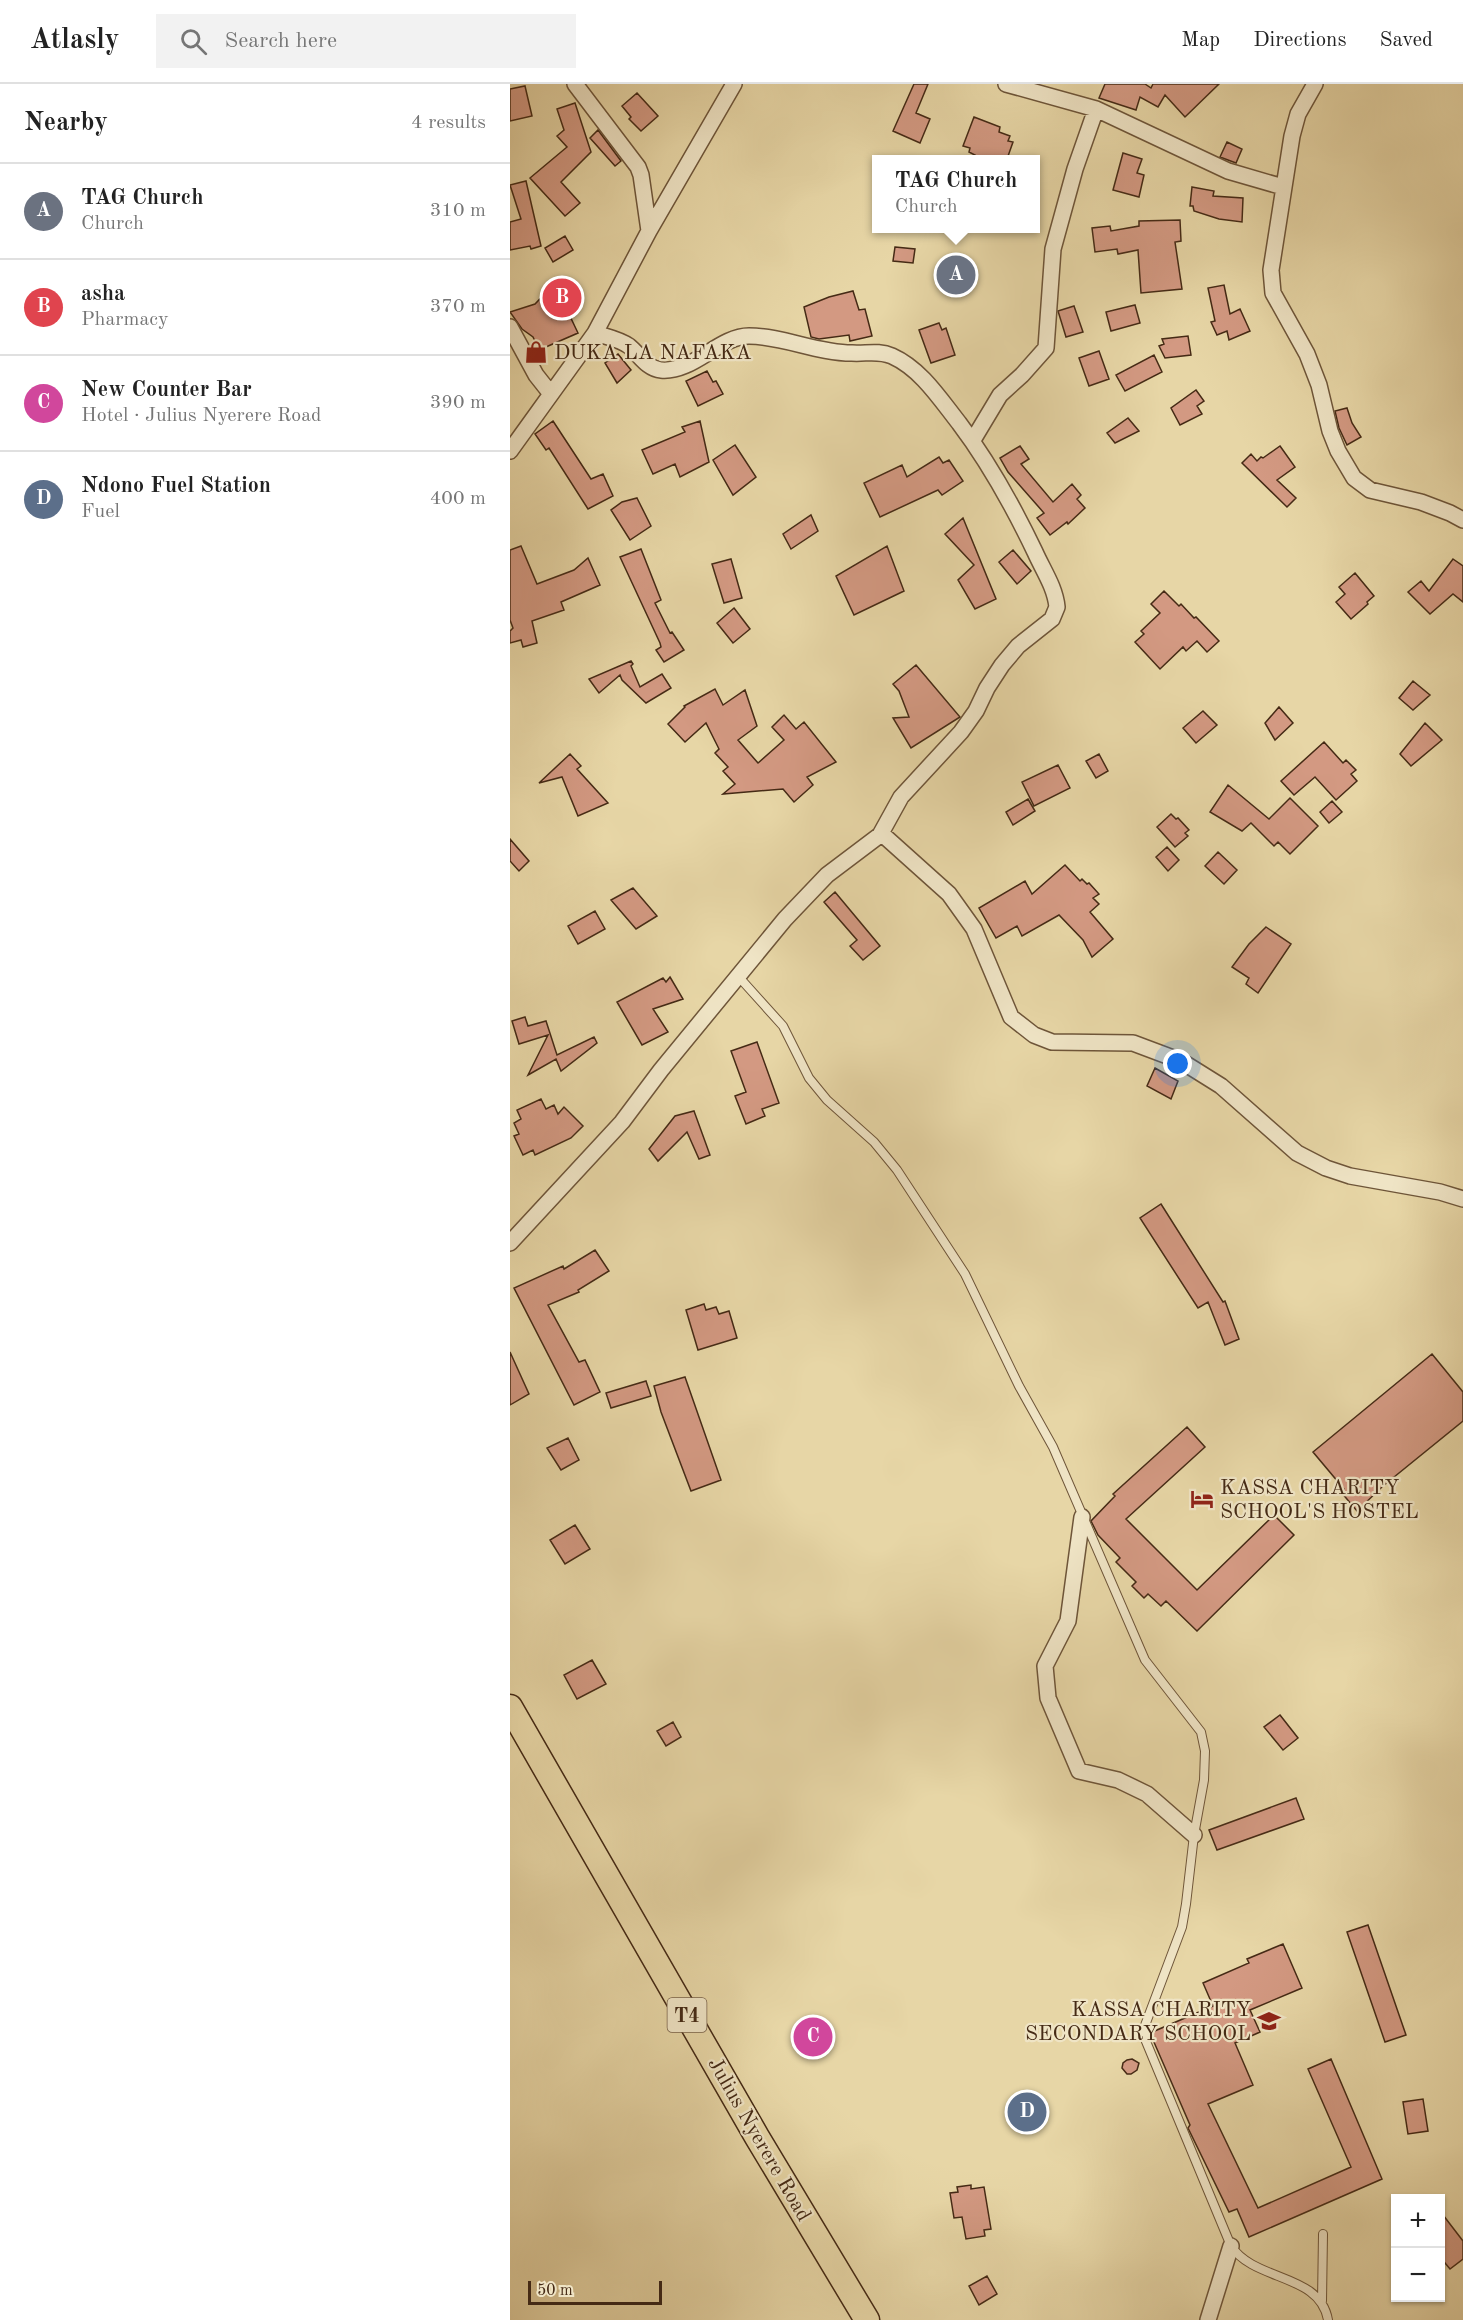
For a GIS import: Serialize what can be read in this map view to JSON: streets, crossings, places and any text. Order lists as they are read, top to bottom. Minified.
{"streets":{"highway":["T4","Julius Nyerere Road"]},"places":{"shop":["DUKA LA NAFAKA"],"hotel":["KASSA CHARITY SCHOOL'S HOSTEL"],"school or university":["KASSA CHARITY SECONDARY SCHOOL"]},"scale_bar":"50 m","page":{"header":"Atlasly","search":"Search here","nav":["Map","Directions","Saved"],"heading":["Nearby","4 results"],"popup":["TAG Church","Church"],"list":[{"mark":"A","name":"TAG Church","note":"Church","value":"310 m"},{"mark":"B","name":"asha","note":"Pharmacy","value":"370 m"},{"mark":"C","name":"New Counter Bar","note":"Hotel · Julius Nyerere Road","value":"390 m"},{"mark":"D","name":"Ndono Fuel Station","note":"Fuel","value":"400 m"}],"pins":["A","B","C","D"],"map_buttons":["+","−"],"scale":"50 m"}}
